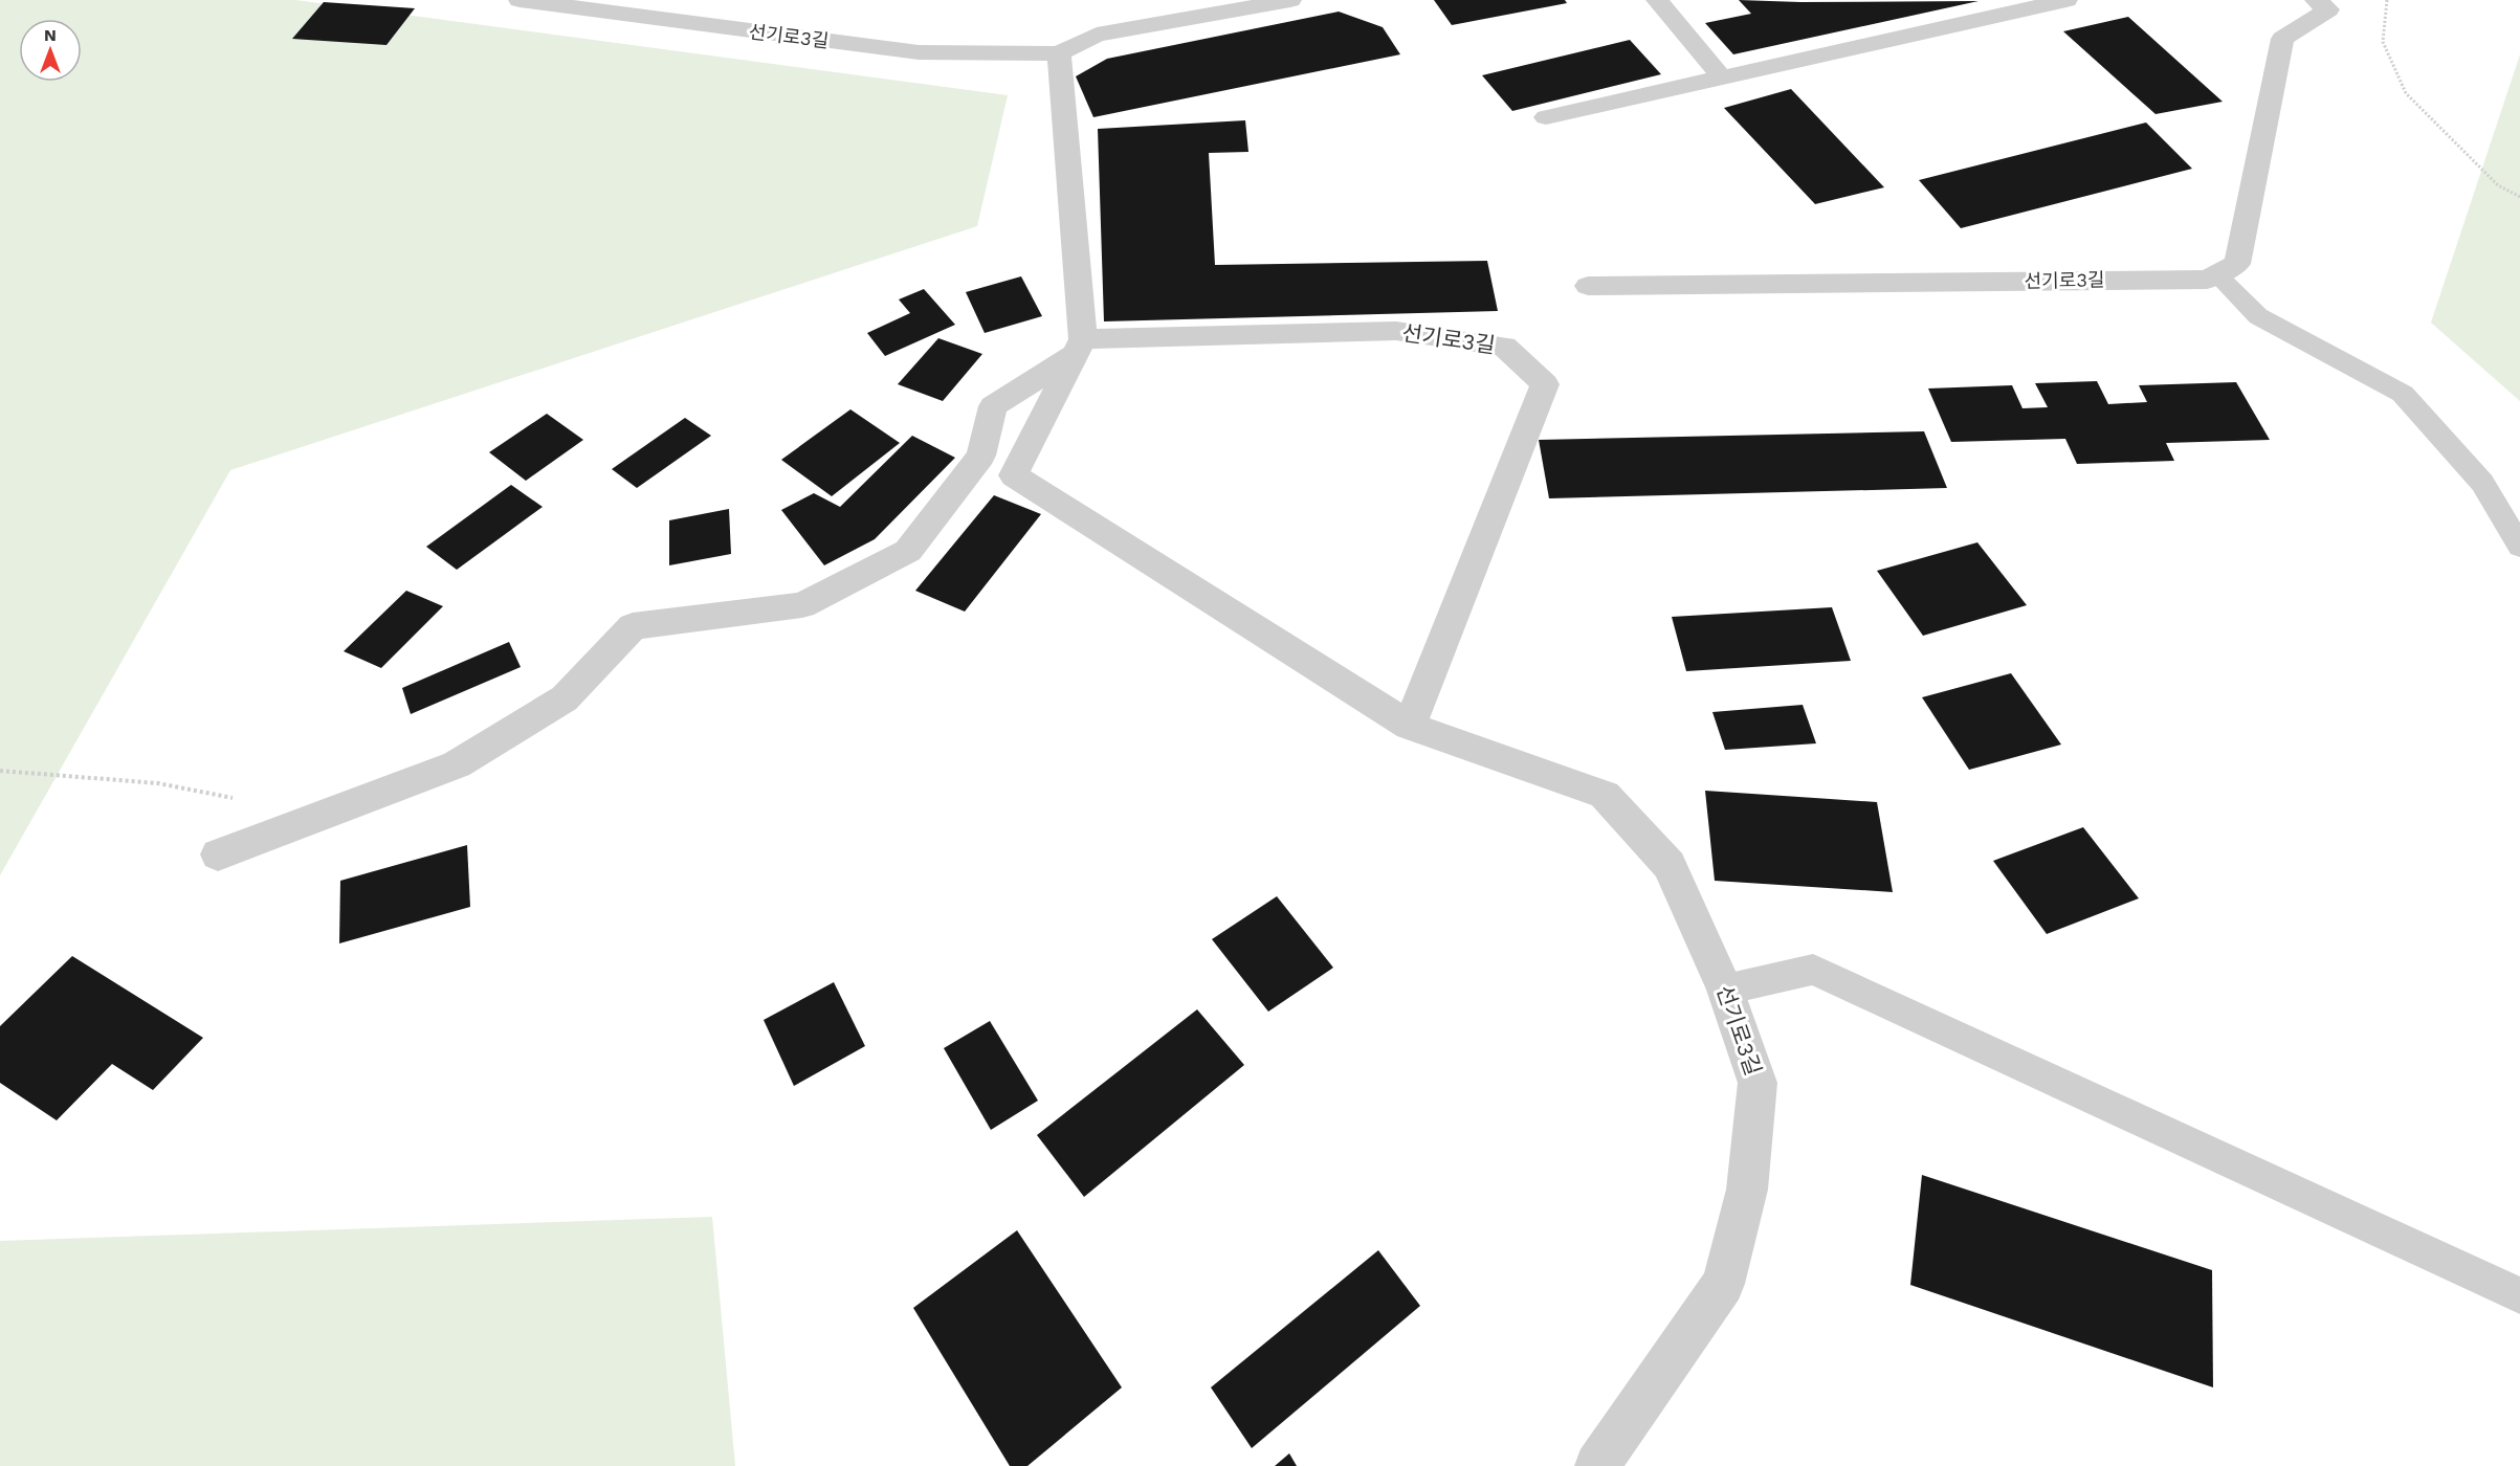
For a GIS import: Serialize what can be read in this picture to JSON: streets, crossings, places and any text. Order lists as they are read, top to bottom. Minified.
{"streets":{"street":["선기로3길"]},"north":"top"}
